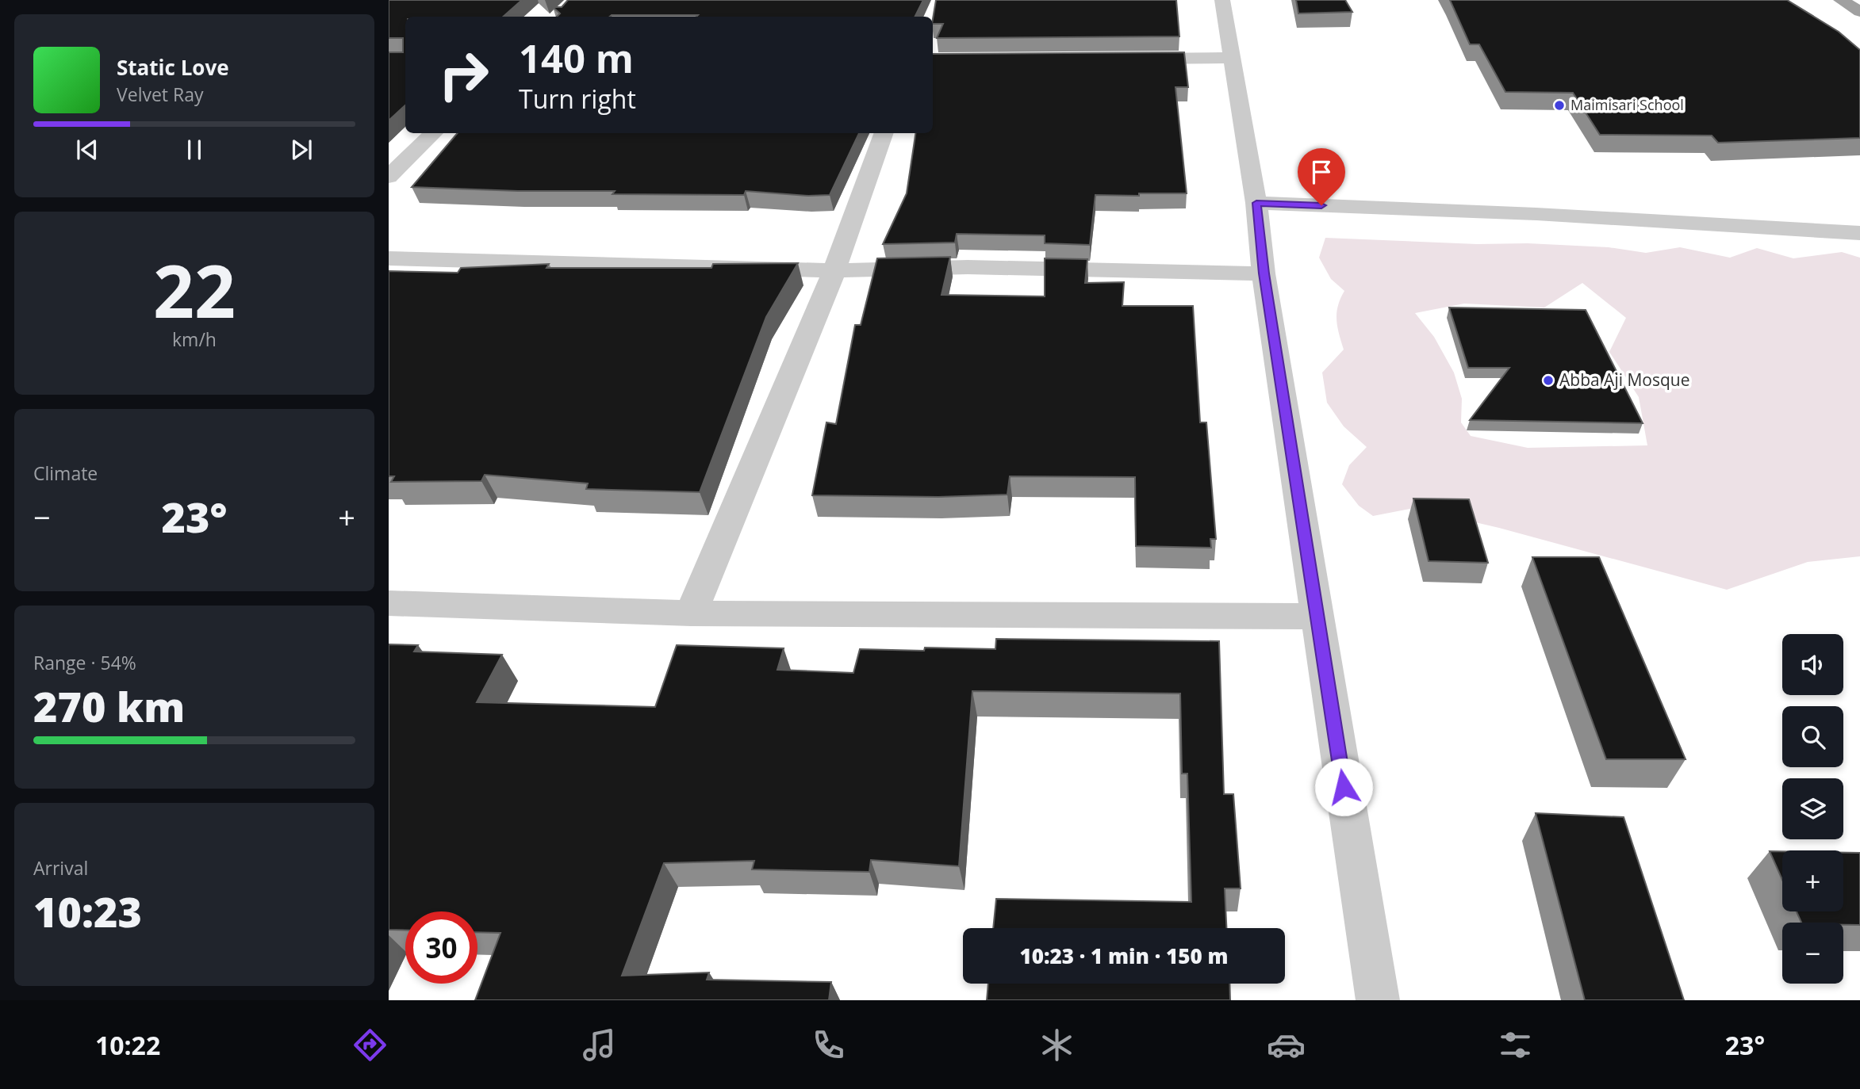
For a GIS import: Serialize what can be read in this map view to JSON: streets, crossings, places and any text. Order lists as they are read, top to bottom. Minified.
{"places":["Maimisari School","Abba Aji Mosque"],"page":{"turn":["140 m","Turn right"],"song":["Static Love","Velvet Ray"],"tile":[["22","km/h"],"Climate",["Range · 54%","270 km"],["Arrival","10:23"]],"heat":["−","23°","+"],"map_buttons":["+","−"],"limit":"30","trip":"10:23 · 1 min · 150 m","tabs":["10:22","23°"]}}
